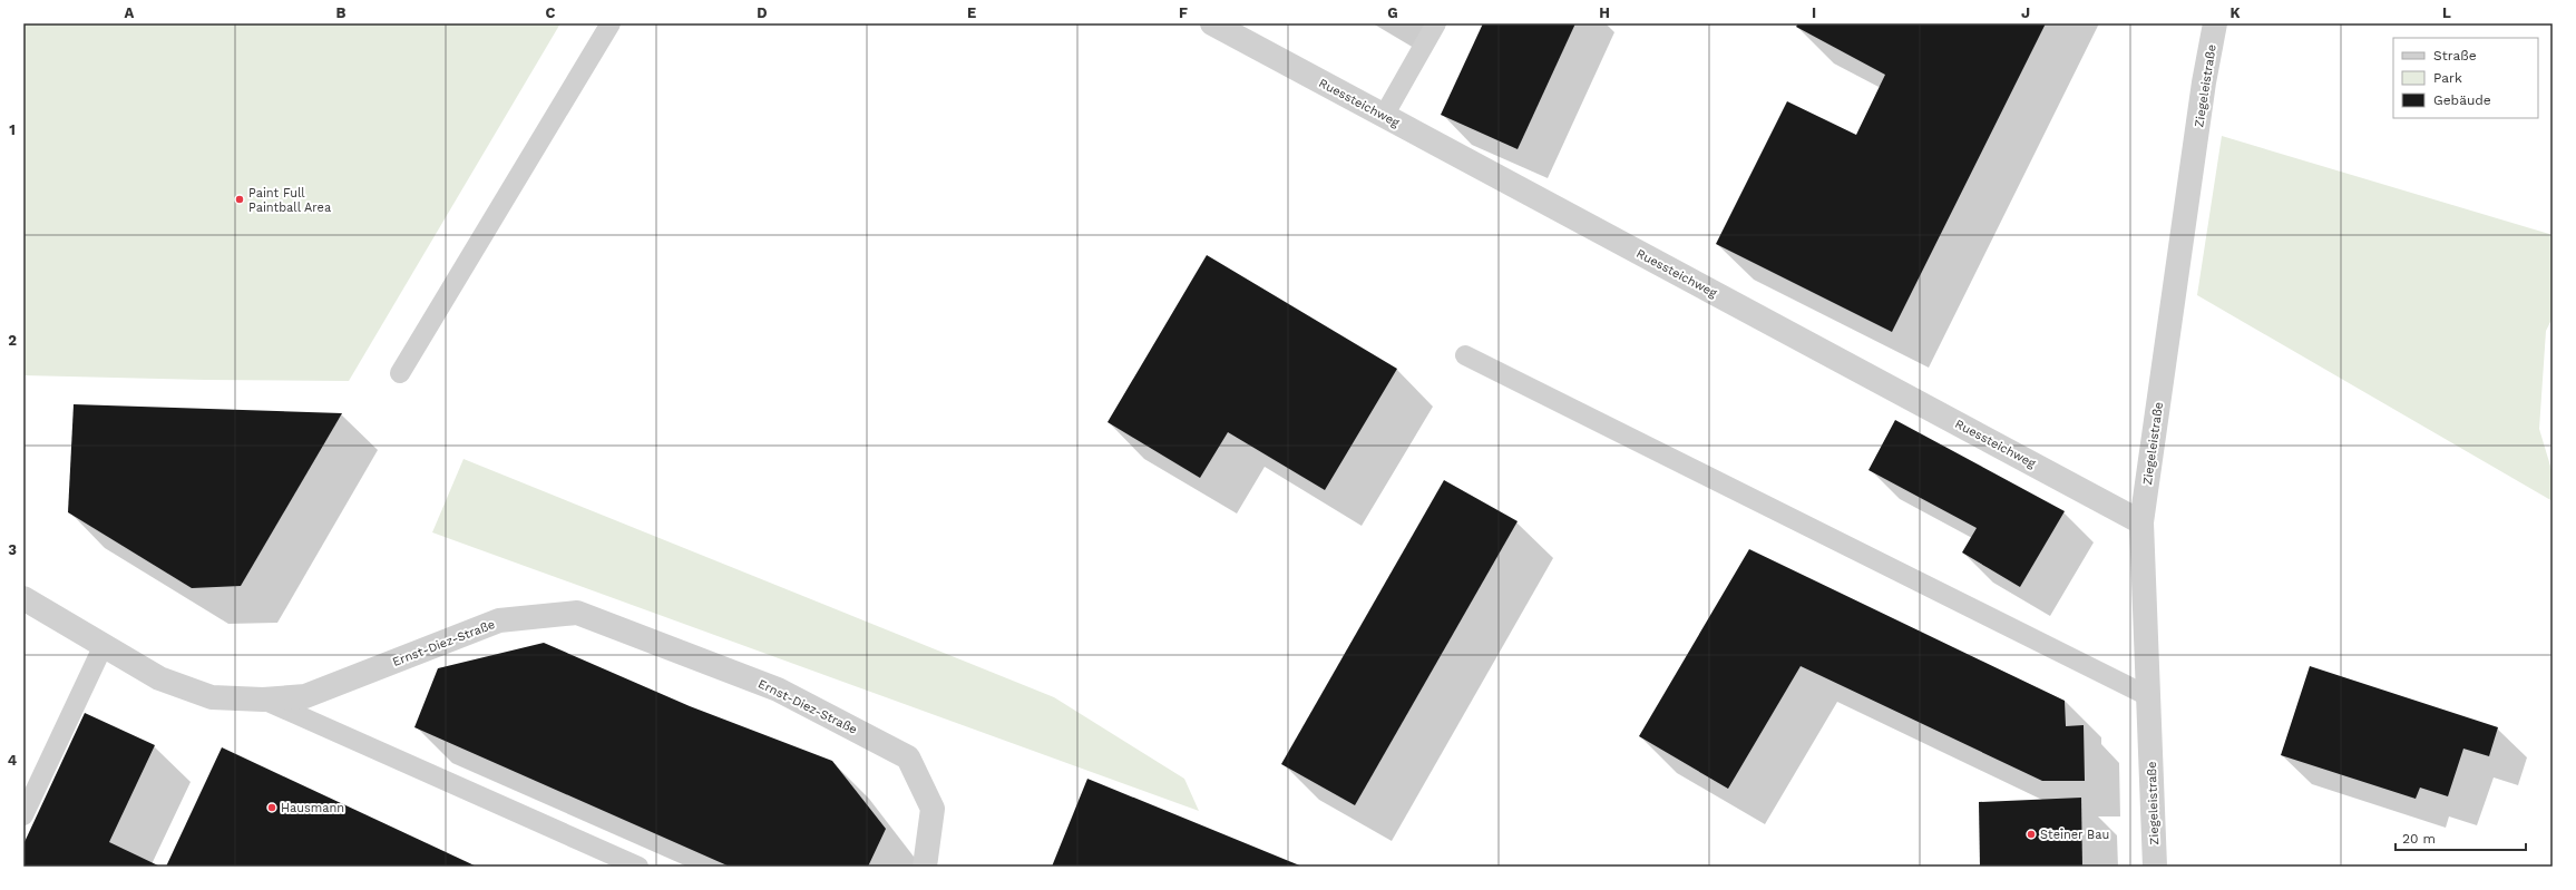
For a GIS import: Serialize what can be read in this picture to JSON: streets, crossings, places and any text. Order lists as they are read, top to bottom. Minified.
{"streets":{"street":["Ziegeleistraße","Ruessteichweg","Ernst-Diez-Straße"]},"crossings":[["Ziegeleistraße","Ruessteichweg"]],"places":["Paint Full Paintball Area","Hausmann","Steiner Bau"],"legend":["Straße","Park","Gebäude"],"scale_bar":"20 m","grid":{"columns":["A","B","C","D","E","F","G","H","I","J","K","L"],"rows":["1","2","3","4"]}}
